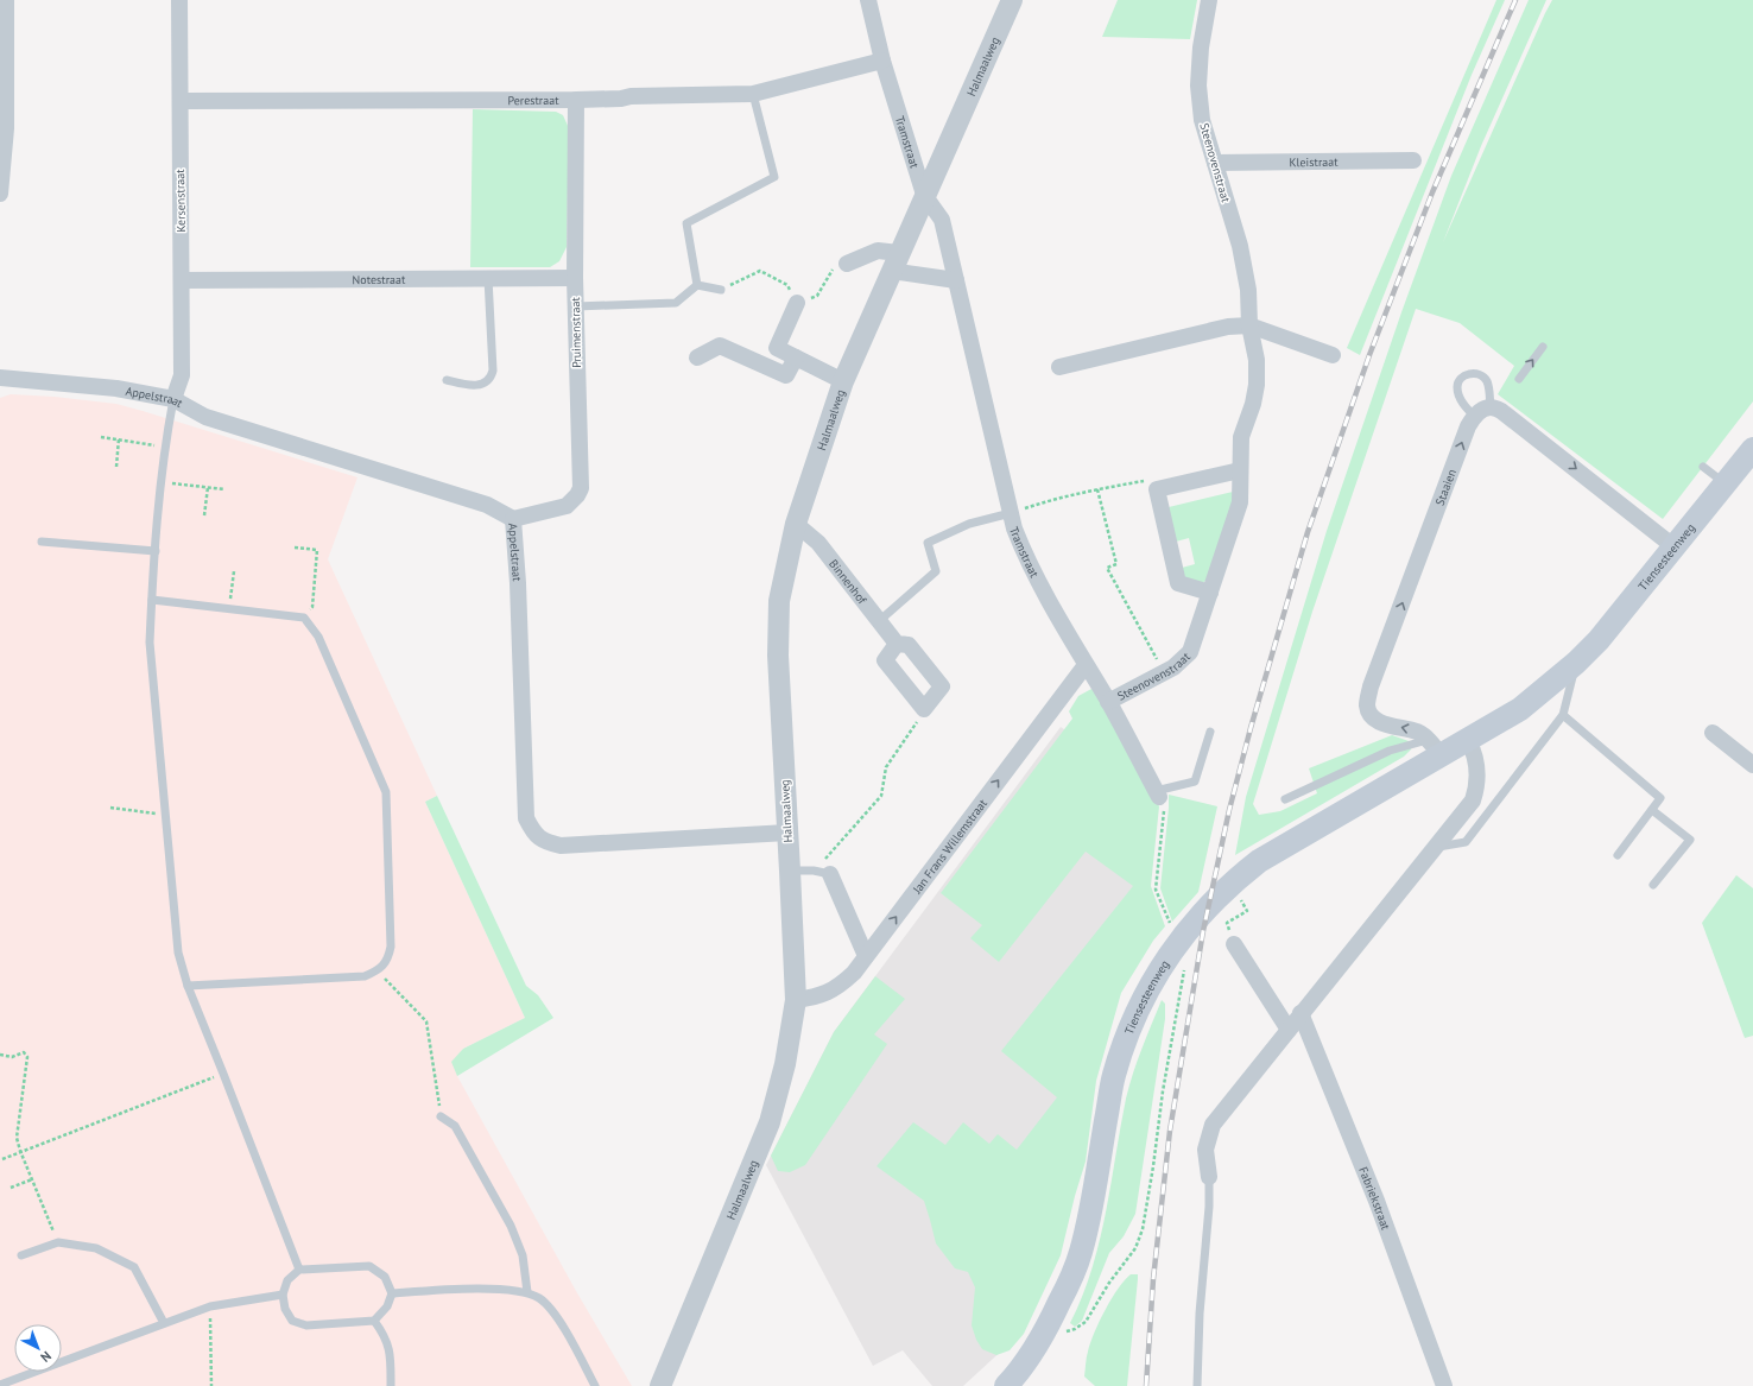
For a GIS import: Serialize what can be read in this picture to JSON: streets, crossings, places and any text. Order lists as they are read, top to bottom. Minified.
{"streets":{"main road":["Tiensesteenweg"],"street":["Halmaalweg","Perestraat","Tramstraat","Kleistraat","Steenovenstraat","Kersenstraat","Notestraat","Pruimenstraat","Appelstraat","Staaien","Binnenhof","Jan Frans Willemstraat","Fabriekstraat"]},"crossings":[["Halmaalweg","Tramstraat"],["Halmaalweg","Appelstraat"],["Halmaalweg","Binnenhof"],["Halmaalweg","Jan Frans Willemstraat"],["Perestraat","Tramstraat"],["Perestraat","Kersenstraat"],["Perestraat","Pruimenstraat"],["Tramstraat","Steenovenstraat"],["Tramstraat","Jan Frans Willemstraat"],["Kleistraat","Steenovenstraat"],["Kersenstraat","Notestraat"],["Kersenstraat","Appelstraat"],["Notestraat","Pruimenstraat"],["Pruimenstraat","Appelstraat"],["Staaien","Tiensesteenweg"]],"one_way":["Staaien","Jan Frans Willemstraat"],"north":"bottom right"}
